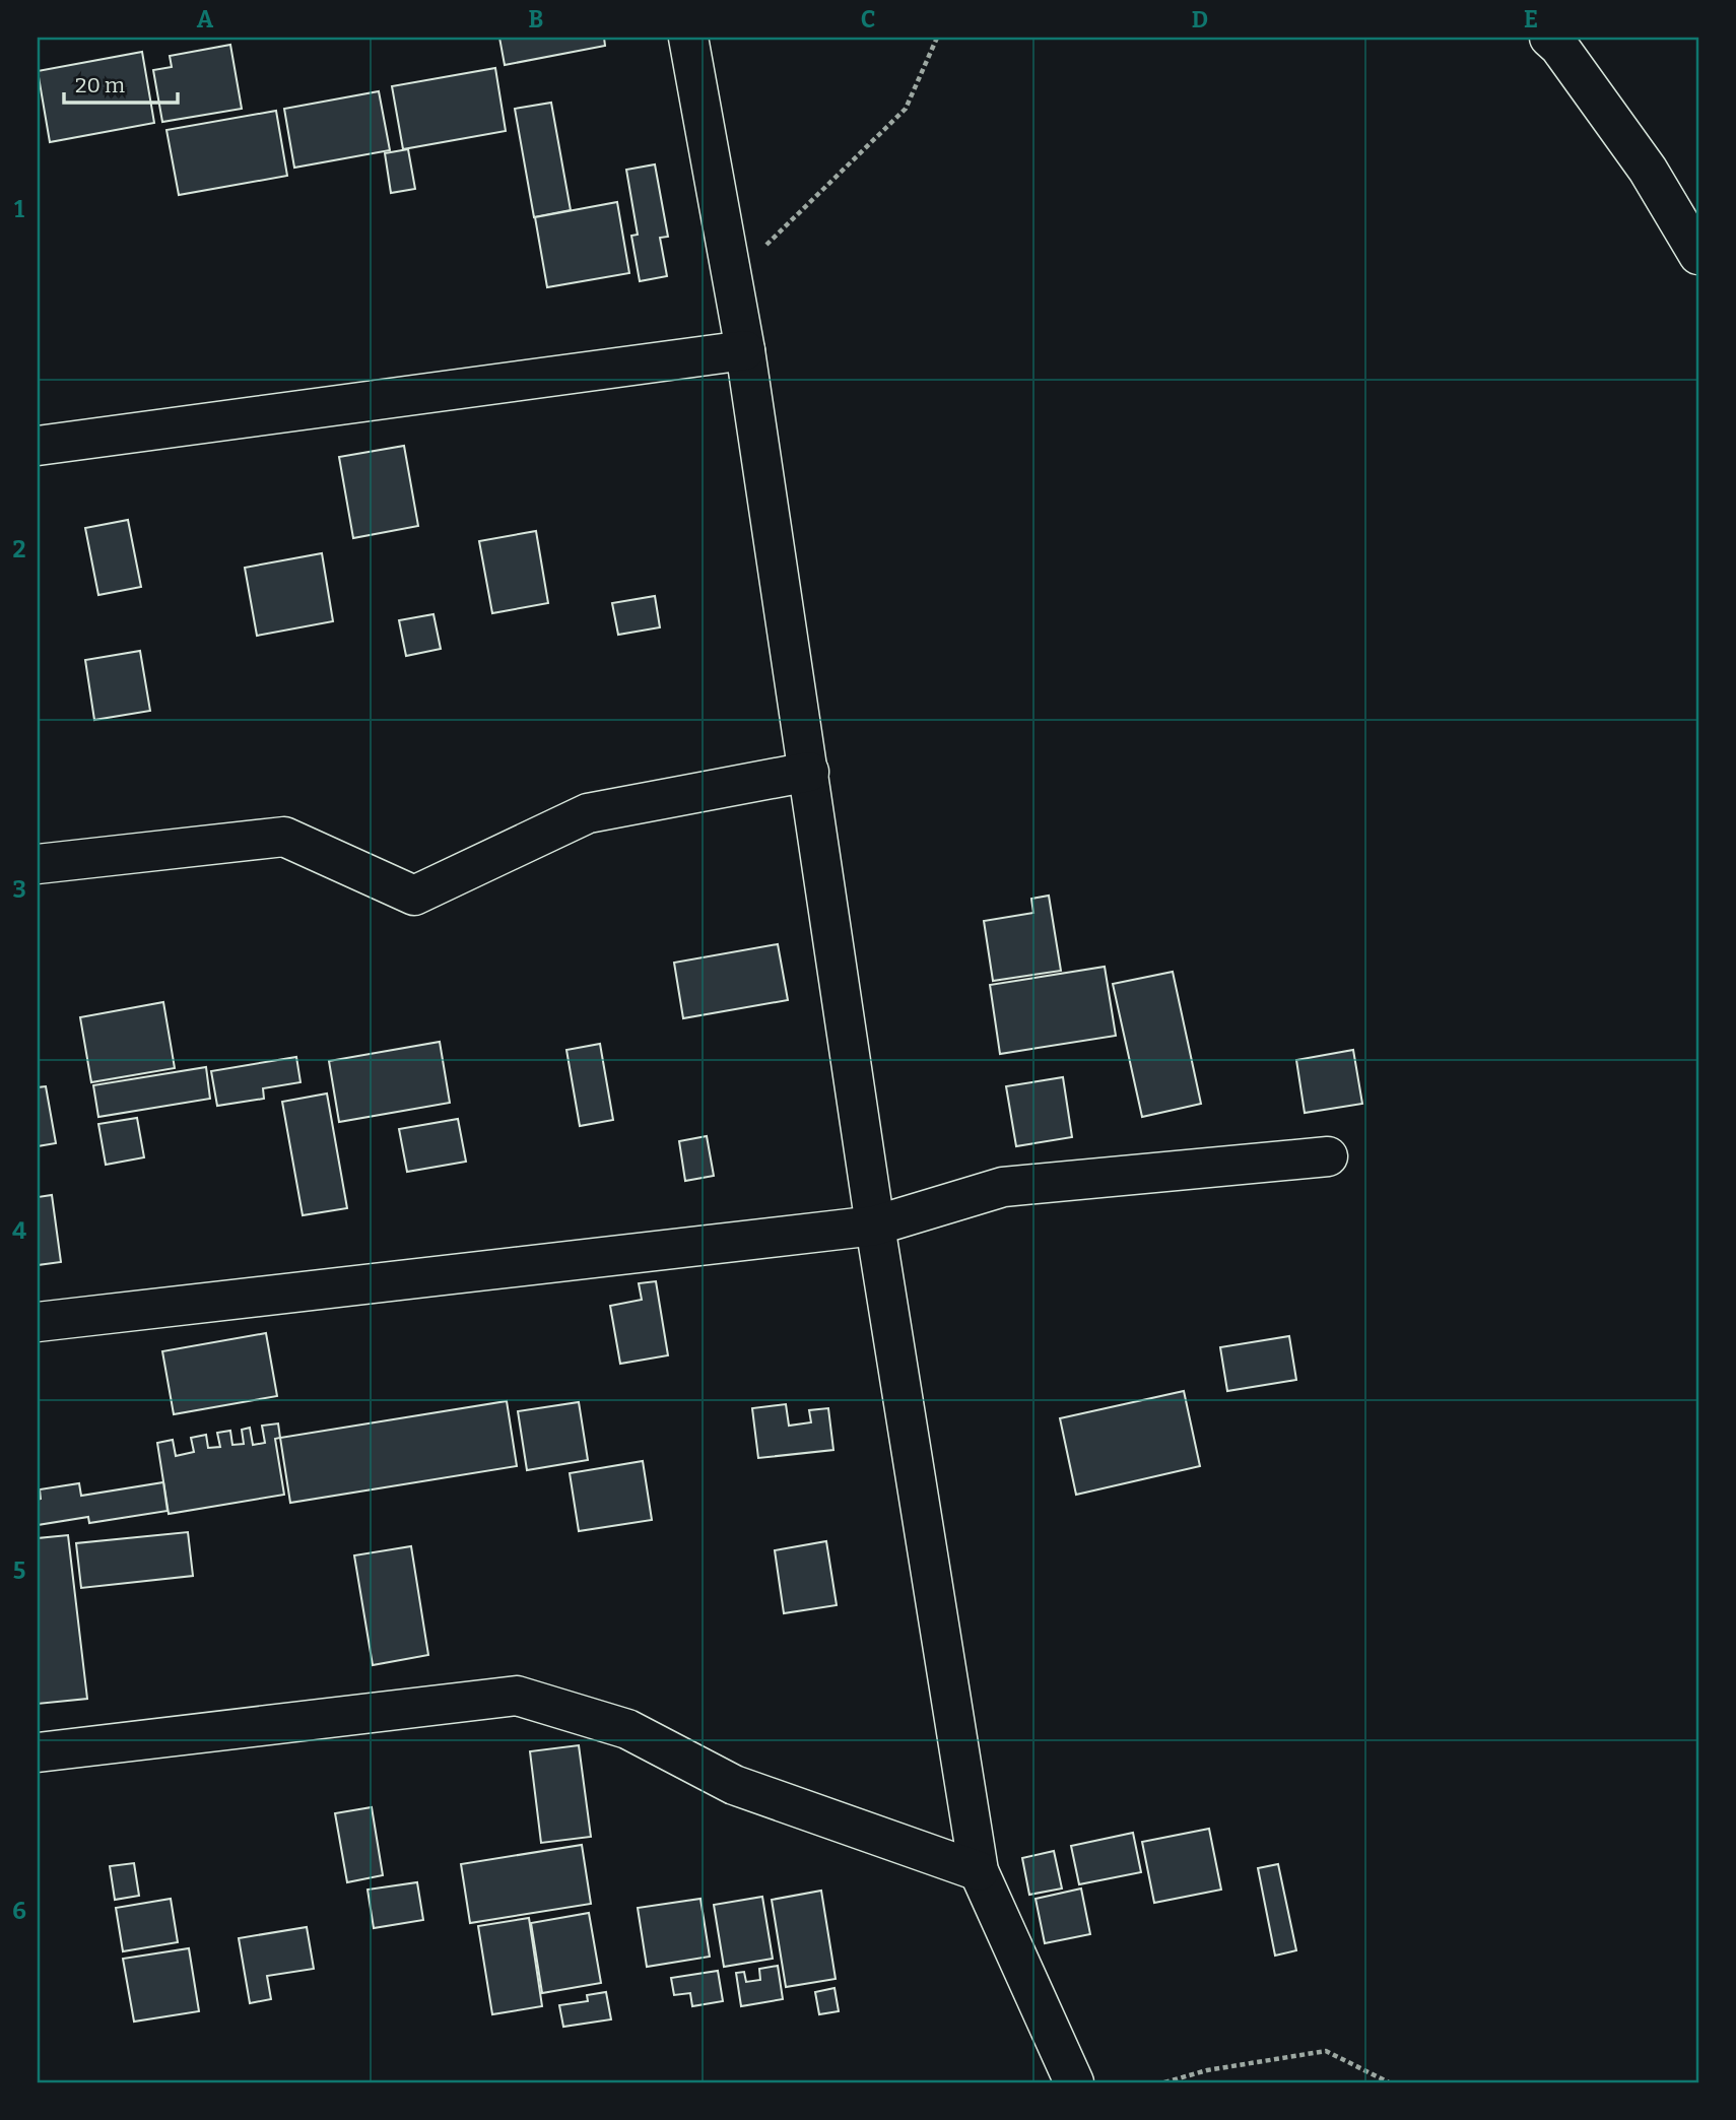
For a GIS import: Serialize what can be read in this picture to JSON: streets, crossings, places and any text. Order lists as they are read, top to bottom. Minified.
{"scale_bar":"20 m","grid":{"columns":["A","B","C","D","E"],"rows":["1","2","3","4","5","6"]}}
